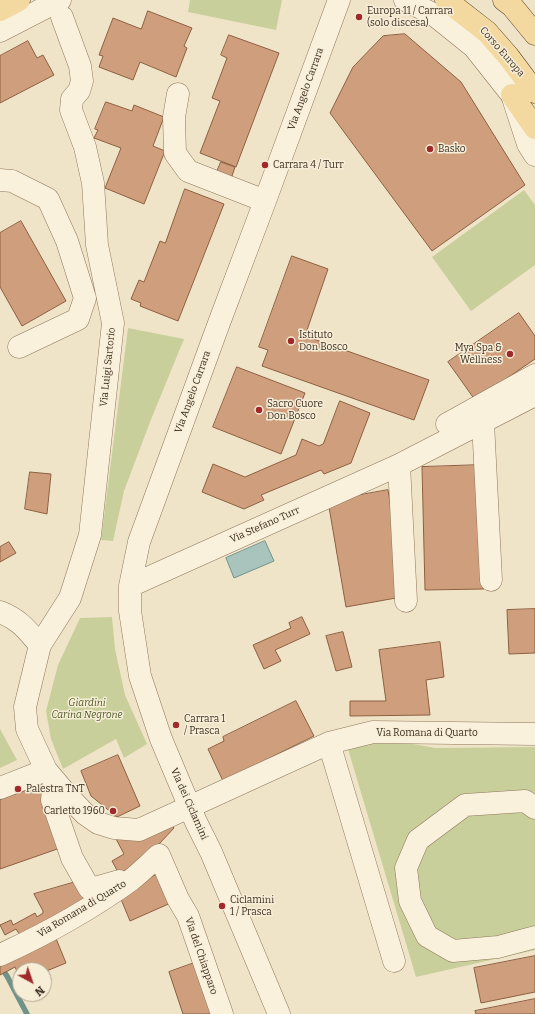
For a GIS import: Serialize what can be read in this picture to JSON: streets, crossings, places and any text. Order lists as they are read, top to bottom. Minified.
{"streets":{"main road":["Corso Europa"],"street":["Via Angelo Carrara","Via Luigi Sartorio","Via Stefano Turr","Via Romana di Quarto","Via dei Ciclamini","Via del Chiapparo"]},"crossings":[["Via Angelo Carrara","Via Stefano Turr"],["Via Angelo Carrara","Via dei Ciclamini"],["Via Luigi Sartorio","Via Romana di Quarto"],["Via Stefano Turr","Via dei Ciclamini"],["Via Romana di Quarto","Via dei Ciclamini"],["Via Romana di Quarto","Via del Chiapparo"]],"parks":["Giardini Carina Negrone"],"places":["Europa 11 / Carrara (solo discesa)","Basko","Carrara 4 / Turr","Istituto Don Bosco","Mya Spa & Wellness","Sacro Cuore Don Bosco","Carrara 1 / Prasca","Palestra TNT","Carletto 1960","Ciclamini 1 / Prasca"],"north":"bottom right"}
